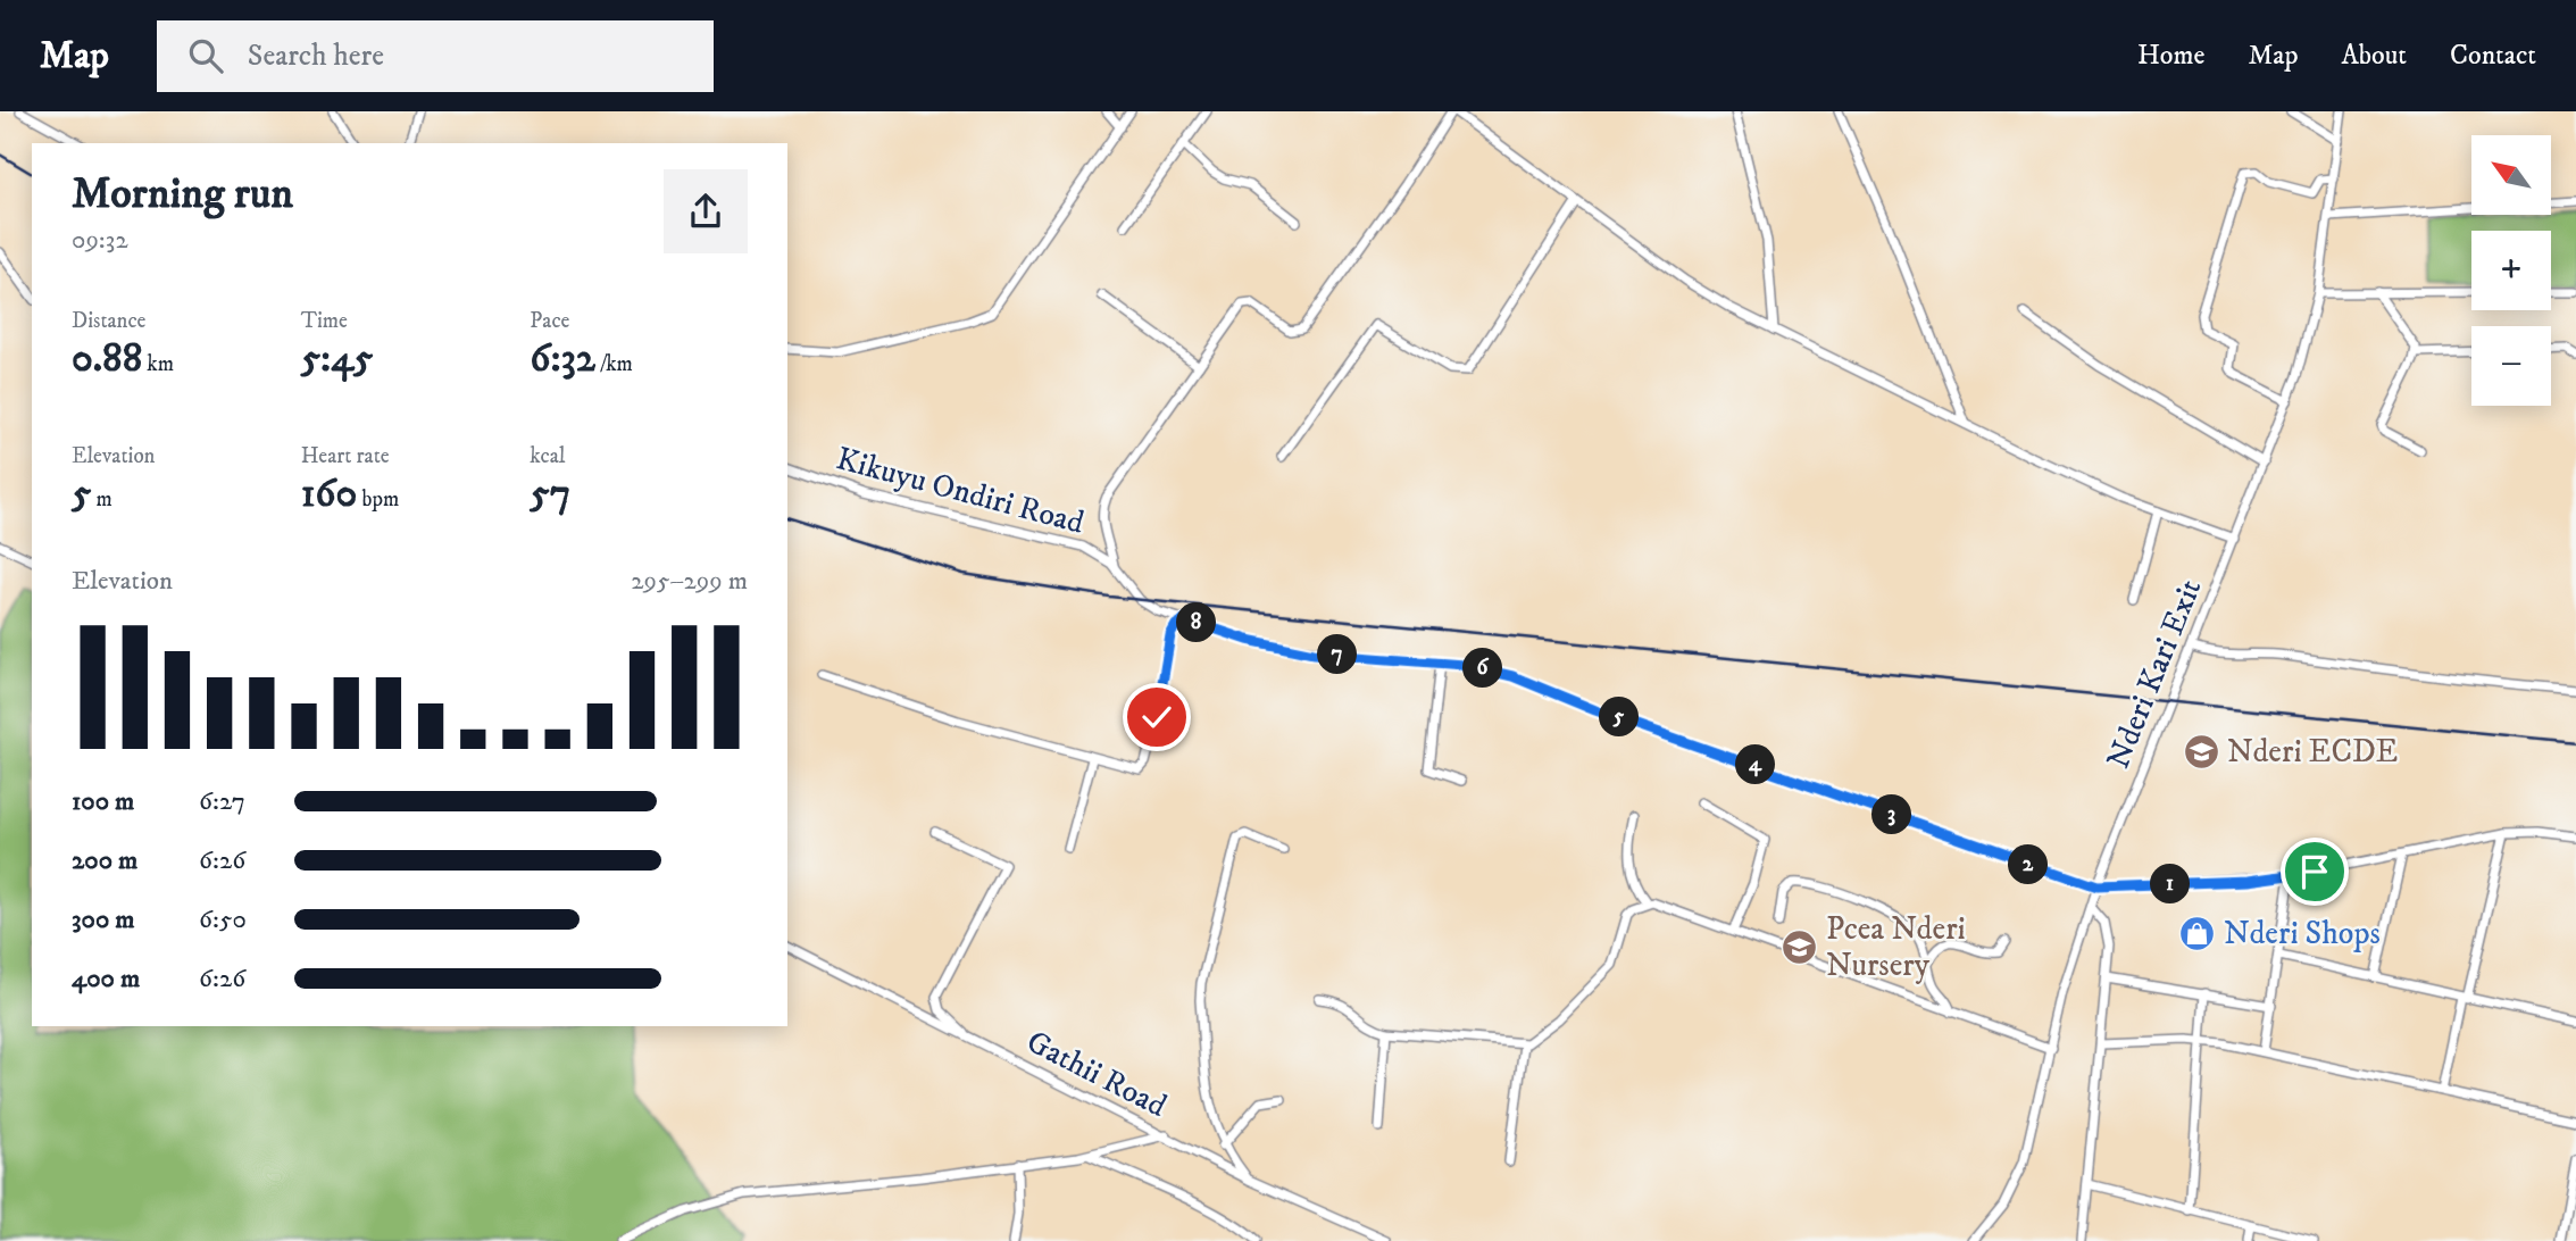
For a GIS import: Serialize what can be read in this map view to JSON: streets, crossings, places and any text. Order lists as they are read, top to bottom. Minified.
{"streets":{"street":["Kikuyu Ondiri Road","Nderi Kari Exit","Gathii Road"]},"crossings":[["Kikuyu Ondiri Road","Nderi Kari Exit"]],"places":{"school or university":["Nderi ECDE","Pcea Nderi Nursery"],"shop":["Nderi Shops"]},"north":"top left","page":{"header":"Map","search":"Search here","nav":["Home","Map","About","Contact"],"map_buttons":["+","−"],"heading":["Morning run","09:32"],"stats":[["Distance","0.88 km"],["Time","5:45"],["Pace","6:32 /km"],["Elevation","5 m"],["Heart rate","160 bpm"],["kcal","57"]],"chart":["Elevation","295–299 m"],"pins":["8","7","6","5","4","3","2","1"],"list":[{"name":"100 m","note":"6:27"},{"name":"200 m","note":"6:26"},{"name":"300 m","note":"6:50"},{"name":"400 m","note":"6:26"}]}}
